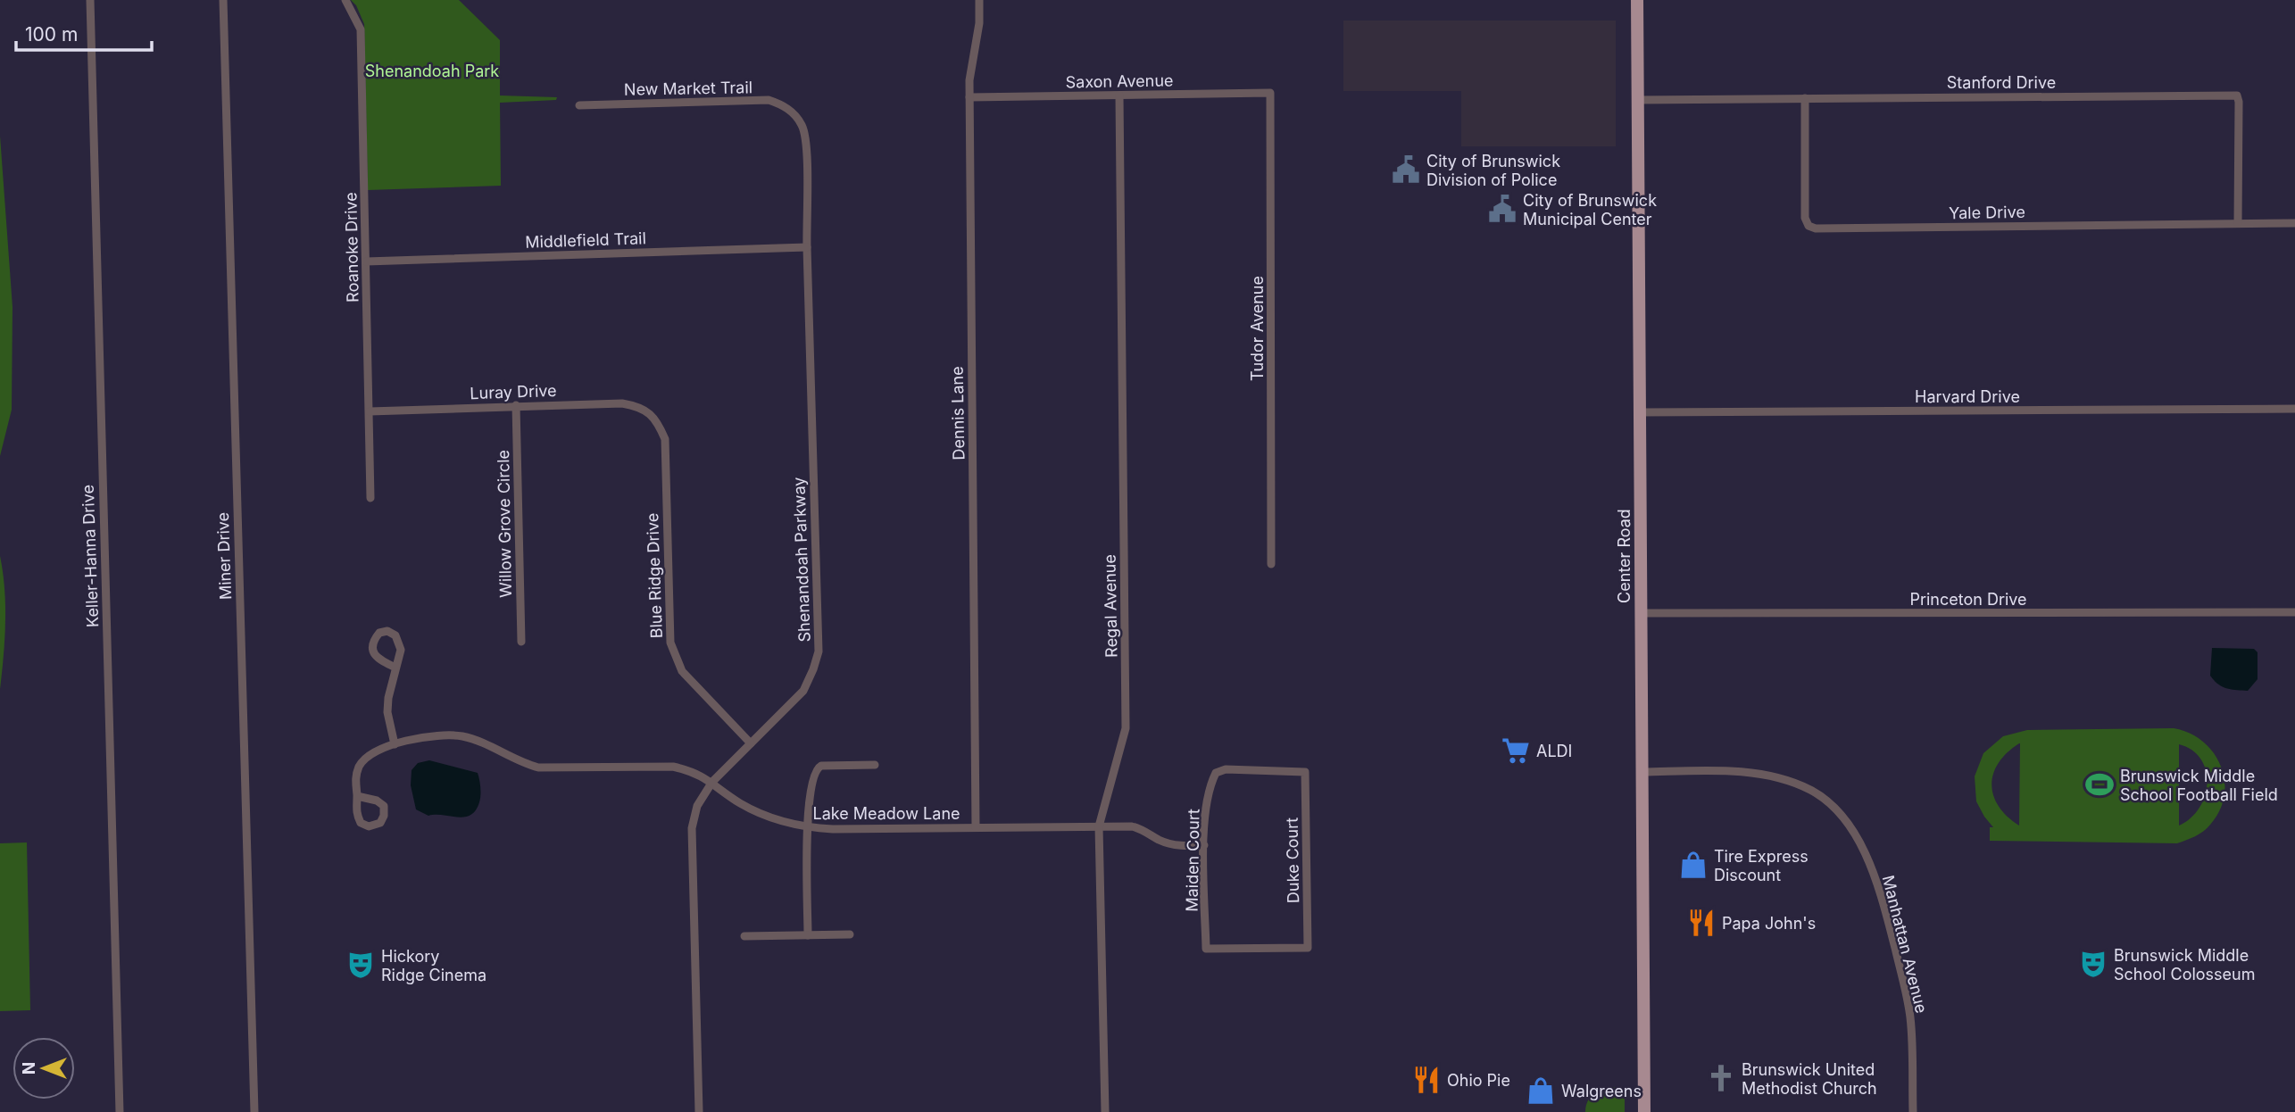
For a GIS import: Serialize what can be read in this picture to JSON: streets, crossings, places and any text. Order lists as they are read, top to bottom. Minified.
{"streets":{"main road":["Center Road"],"street":["Saxon Avenue","Stanford Drive","New Market Trail","Yale Drive","Middlefield Trail","Roanoke Drive","Tudor Avenue","Luray Drive","Harvard Drive","Dennis Lane","Willow Grove Circle","Keller-Hanna Drive","Miner Drive","Shenandoah Parkway","Blue Ridge Drive","Princeton Drive","Regal Avenue","Lake Meadow Lane","Maiden Court","Duke Court","Manhattan Avenue"]},"crossings":[["Saxon Avenue","Tudor Avenue"],["Saxon Avenue","Dennis Lane"],["Saxon Avenue","Regal Avenue"],["Stanford Drive","Yale Drive"],["Stanford Drive","Center Road"],["New Market Trail","Shenandoah Parkway"],["Middlefield Trail","Roanoke Drive"],["Middlefield Trail","Shenandoah Parkway"],["Roanoke Drive","Luray Drive"],["Luray Drive","Willow Grove Circle"],["Luray Drive","Blue Ridge Drive"],["Harvard Drive","Center Road"],["Dennis Lane","Lake Meadow Lane"],["Center Road","Princeton Drive"],["Center Road","Manhattan Avenue"],["Shenandoah Parkway","Blue Ridge Drive"],["Shenandoah Parkway","Lake Meadow Lane"],["Regal Avenue","Lake Meadow Lane"],["Lake Meadow Lane","Maiden Court"],["Maiden Court","Duke Court"]],"parks":["Shenandoah Park"],"places":{"public building":["City of Brunswick Division of Police","City of Brunswick Municipal Center"],"supermarket":["ALDI"],"sports":["Brunswick Middle School Football Field"],"shop":["Tire Express Discount","Walgreens"],"restaurant":["Papa John's","Ohio Pie"],"theatre":["Brunswick Middle School Colosseum","Hickory Ridge Cinema"],"church":["Brunswick United Methodist Church"]},"scale_bar":"100 m","north":"left"}
